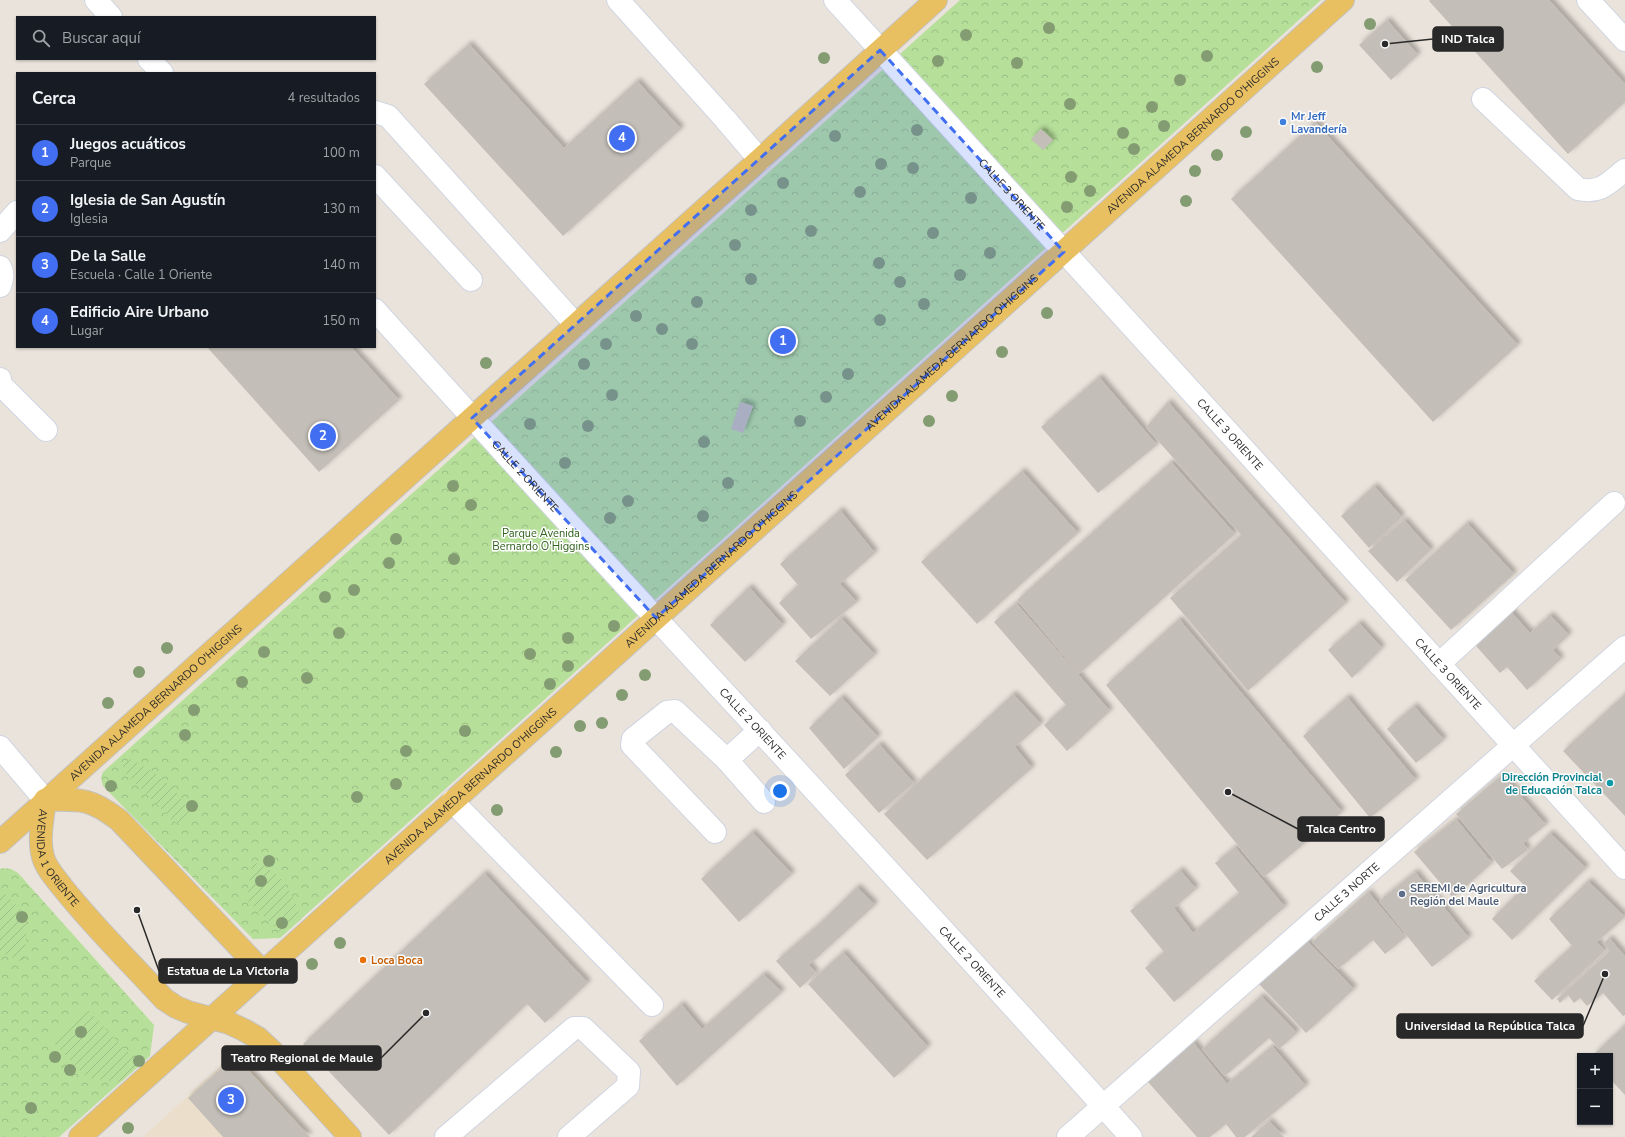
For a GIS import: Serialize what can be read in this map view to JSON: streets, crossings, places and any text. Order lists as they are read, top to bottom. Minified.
{"streets":{"main road":["AVENIDA ALAMEDA BERNARDO O'HIGGINS","AVENIDA 1 ORIENTE"],"street":["CALLE 3 ORIENTE","CALLE 2 ORIENTE","CALLE 3 NORTE"]},"crossings":[["AVENIDA ALAMEDA BERNARDO O'HIGGINS","CALLE 3 ORIENTE"],["AVENIDA ALAMEDA BERNARDO O'HIGGINS","CALLE 2 ORIENTE"],["AVENIDA ALAMEDA BERNARDO O'HIGGINS","AVENIDA 1 ORIENTE"],["CALLE 3 ORIENTE","CALLE 3 NORTE"],["CALLE 2 ORIENTE","CALLE 3 NORTE"]],"parks":["Parque Avenida Bernardo O'Higgins"],"places":["IND Talca","Mr Jeff Lavandería","Dirección Provincial de Educación Talca","Talca Centro","SEREMI de Agricultura Región del Maule","Estatua de La Victoria","Loca Boca","Universidad la República Talca","Teatro Regional de Maule"],"page":{"search":"Buscar aquí","heading":["Cerca","4 resultados"],"pins":["4","1","2","3"],"list":[{"mark":"1","name":"Juegos acuáticos","note":"Parque","value":"100 m"},{"mark":"2","name":"Iglesia de San Agustín","note":"Iglesia","value":"130 m"},{"mark":"3","name":"De la Salle","note":"Escuela · Calle 1 Oriente","value":"140 m"},{"mark":"4","name":"Edificio Aire Urbano","note":"Lugar","value":"150 m"}],"map_buttons":["+","−"]}}
